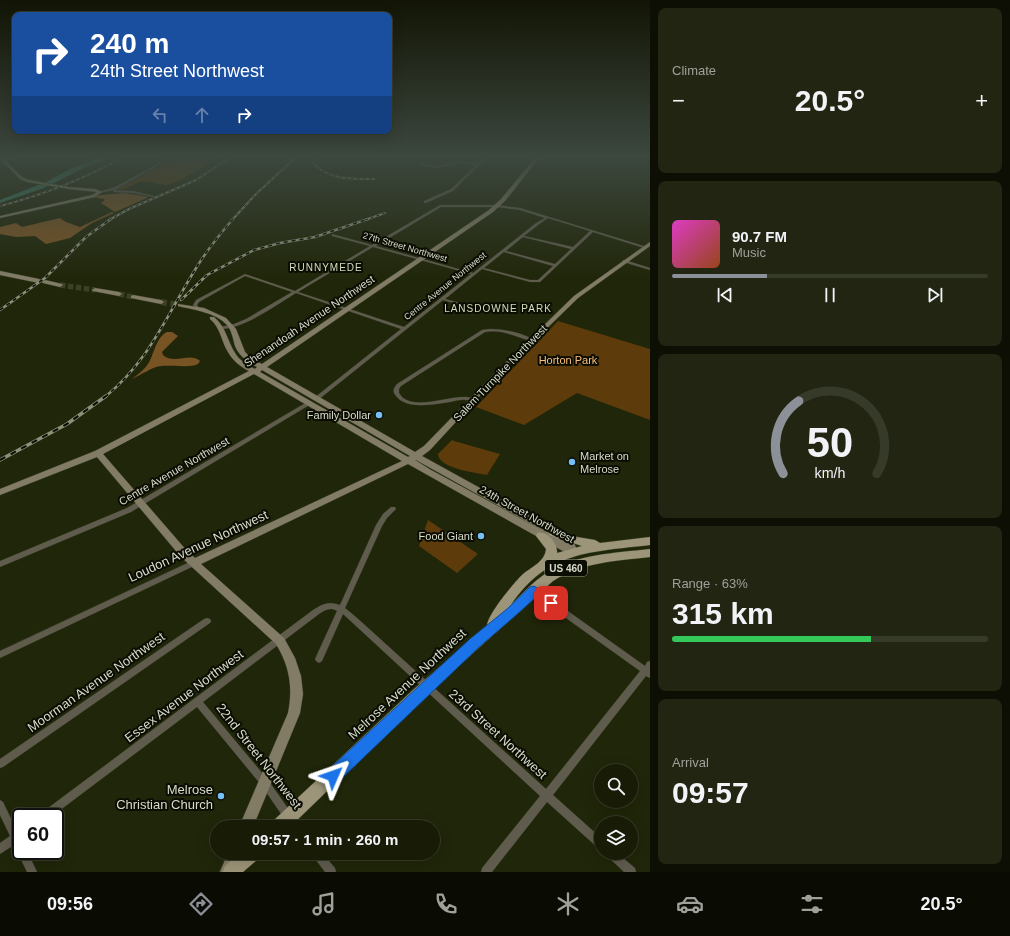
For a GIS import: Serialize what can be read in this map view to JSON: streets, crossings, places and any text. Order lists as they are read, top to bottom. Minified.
{"streets":{"main road":["Shenandoah Avenue Northwest","Salem Turnpike Northwest","24th Street Northwest","Loudon Avenue Northwest","US 460","Melrose Avenue Northwest"],"street":["27th Street Northwest","Centre Avenue Northwest","Moorman Avenue Northwest","Essex Avenue Northwest","23rd Street Northwest","22nd Street Northwest"]},"crossings":[["27th Street Northwest","Centre Avenue Northwest"],["27th Street Northwest","Shenandoah Avenue Northwest"],["Centre Avenue Northwest","24th Street Northwest"],["Shenandoah Avenue Northwest","24th Street Northwest"],["Salem Turnpike Northwest","24th Street Northwest"],["Salem Turnpike Northwest","Loudon Avenue Northwest"],["24th Street Northwest","Loudon Avenue Northwest"],["24th Street Northwest","Melrose Avenue Northwest"],["Melrose Avenue Northwest","23rd Street Northwest"],["Essex Avenue Northwest","23rd Street Northwest"],["Essex Avenue Northwest","22nd Street Northwest"]],"districts":["RUNNYMEDE","LANSDOWNE PARK"],"parks":["Horton Park"],"places":["Family Dollar","Market on Melrose","Food Giant","Melrose Christian Church"],"page":{"tile":["Climate",["Range · 63%","315 km"],["Arrival","09:57"]],"turn":["240 m","24th Street Northwest"],"heat":["−","20.5°","+"],"song":["90.7 FM","Music"],"limit":"60","trip":"09:57 · 1 min · 260 m","tabs":["09:56","20.5°"],"gauge":["50","km/h"]}}
